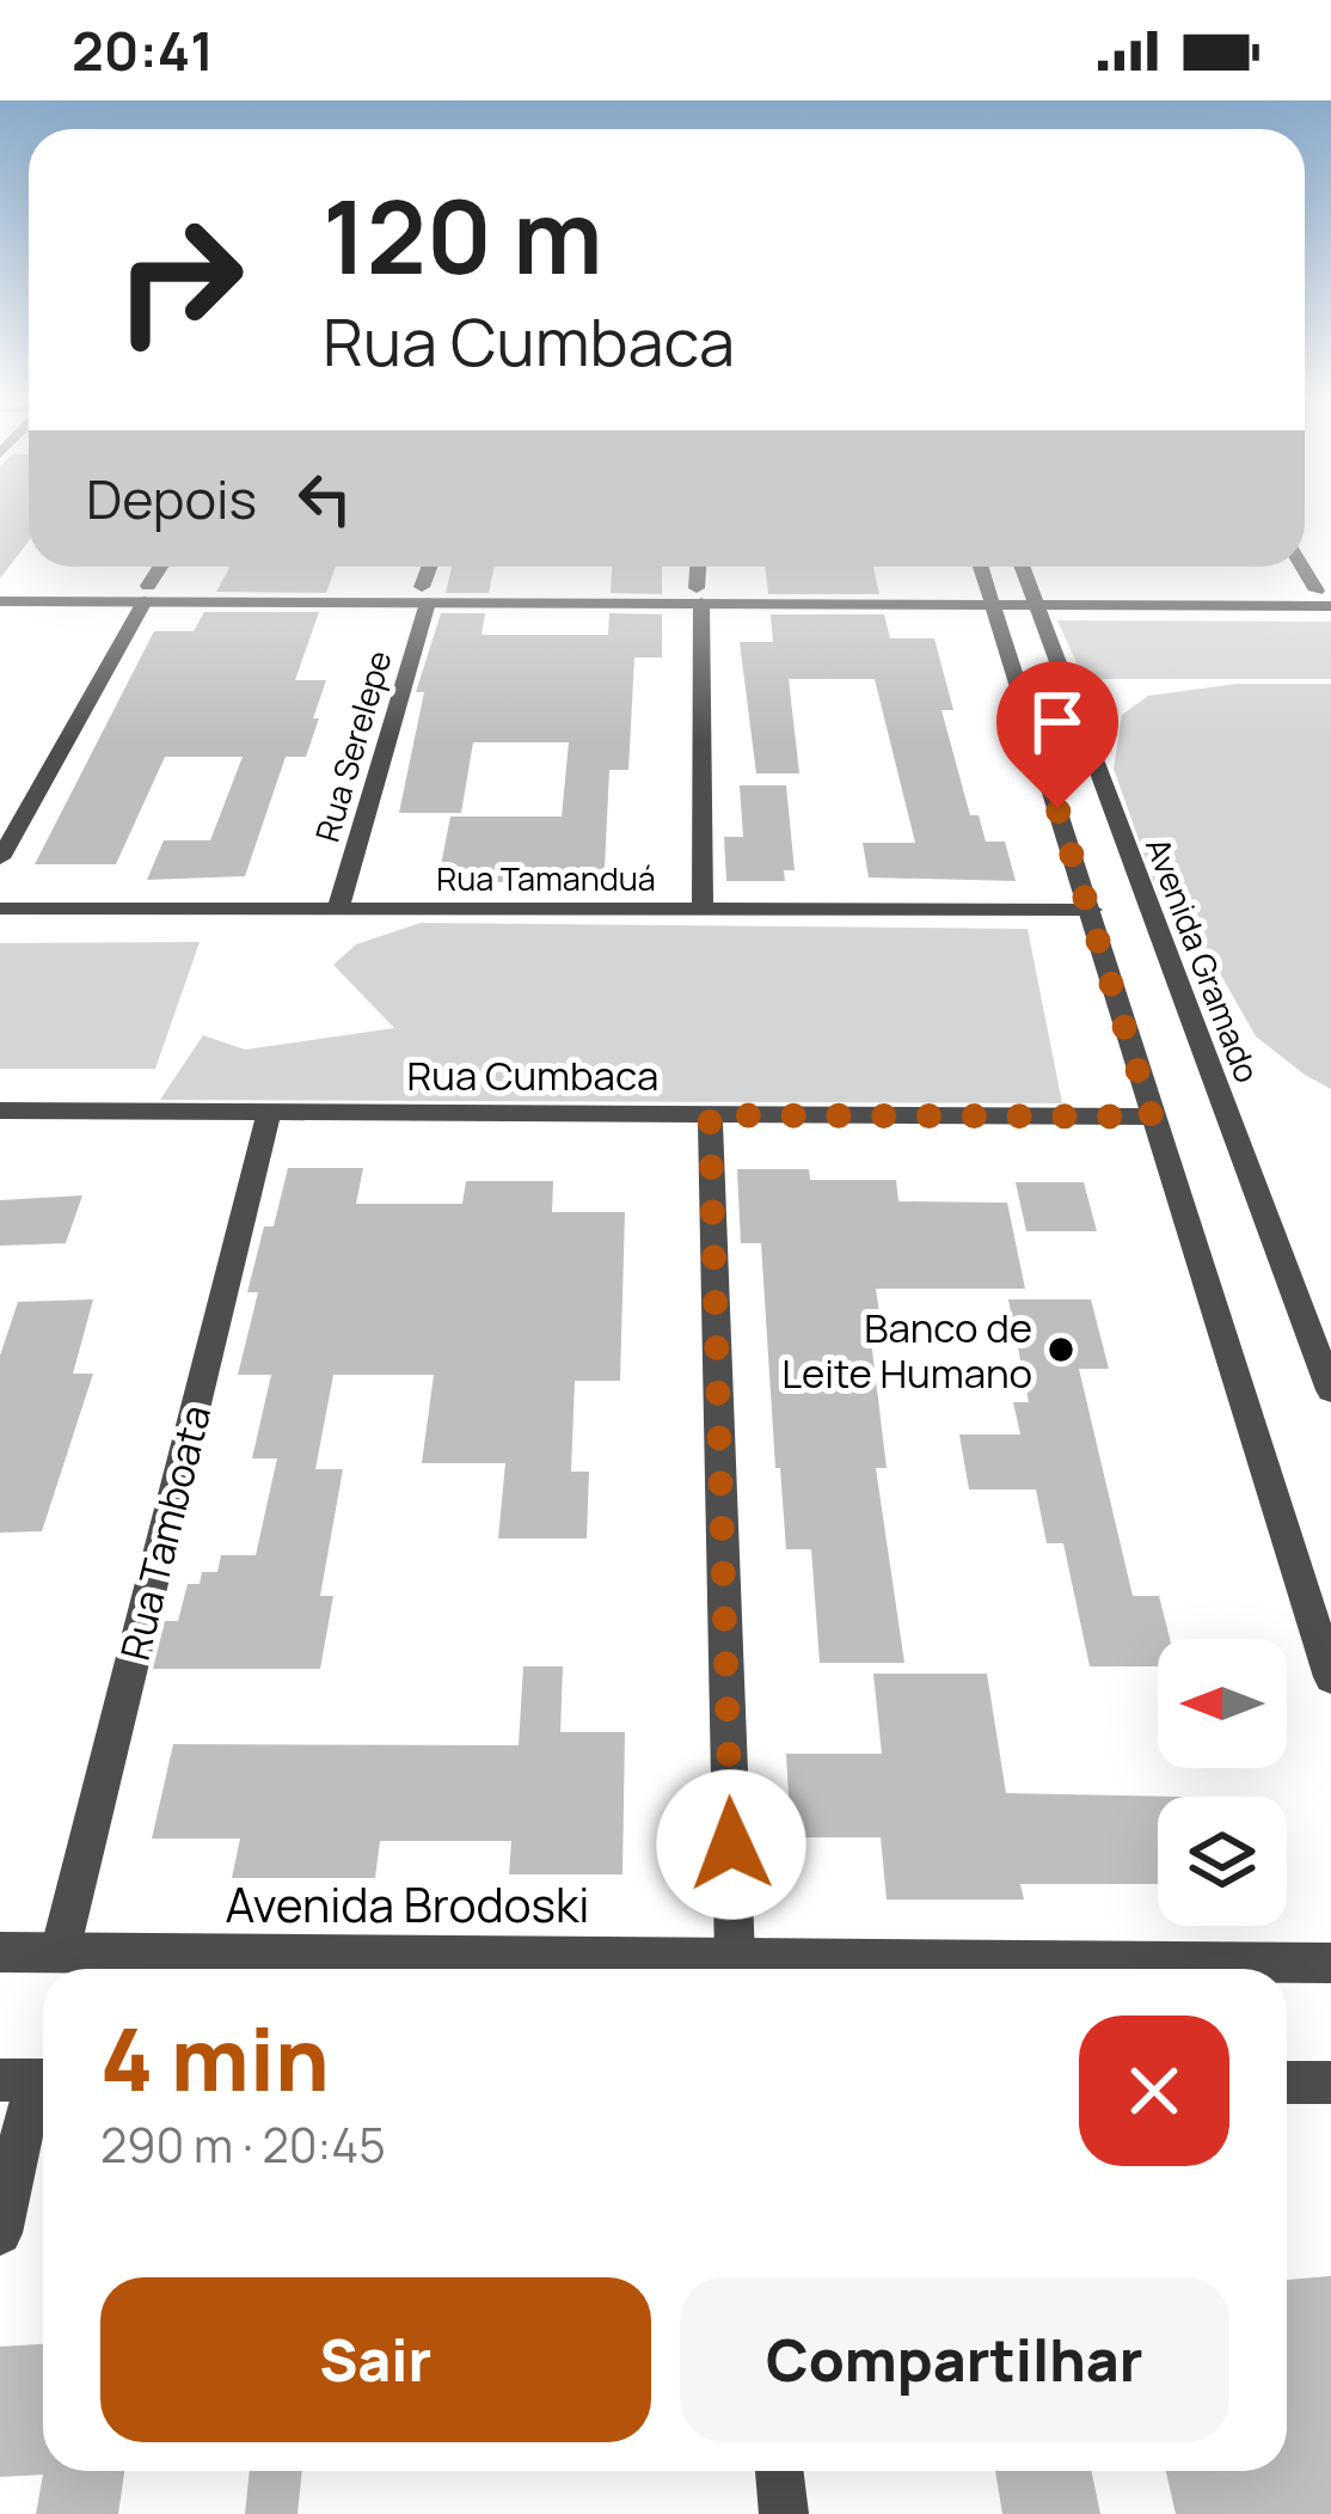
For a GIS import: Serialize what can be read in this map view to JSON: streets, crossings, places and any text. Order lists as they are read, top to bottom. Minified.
{"streets":{"street":["Rua Serelepe","Rua Tamanduá","Avenida Gramado","Rua Cumbaca","Rua Tamboata","Avenida Brodoski"]},"crossings":[["Rua Serelepe","Rua Tamanduá"],["Rua Cumbaca","Rua Tamboata"],["Rua Tamboata","Avenida Brodoski"]],"places":["Banco de Leite Humano"],"north":"left","page":{"status":"20:41","turn":["120 m","Rua Cumbaca"],"then":"Depois","heading":["4 min","290 m · 20:45"],"buttons":["Sair","Compartilhar"]}}
